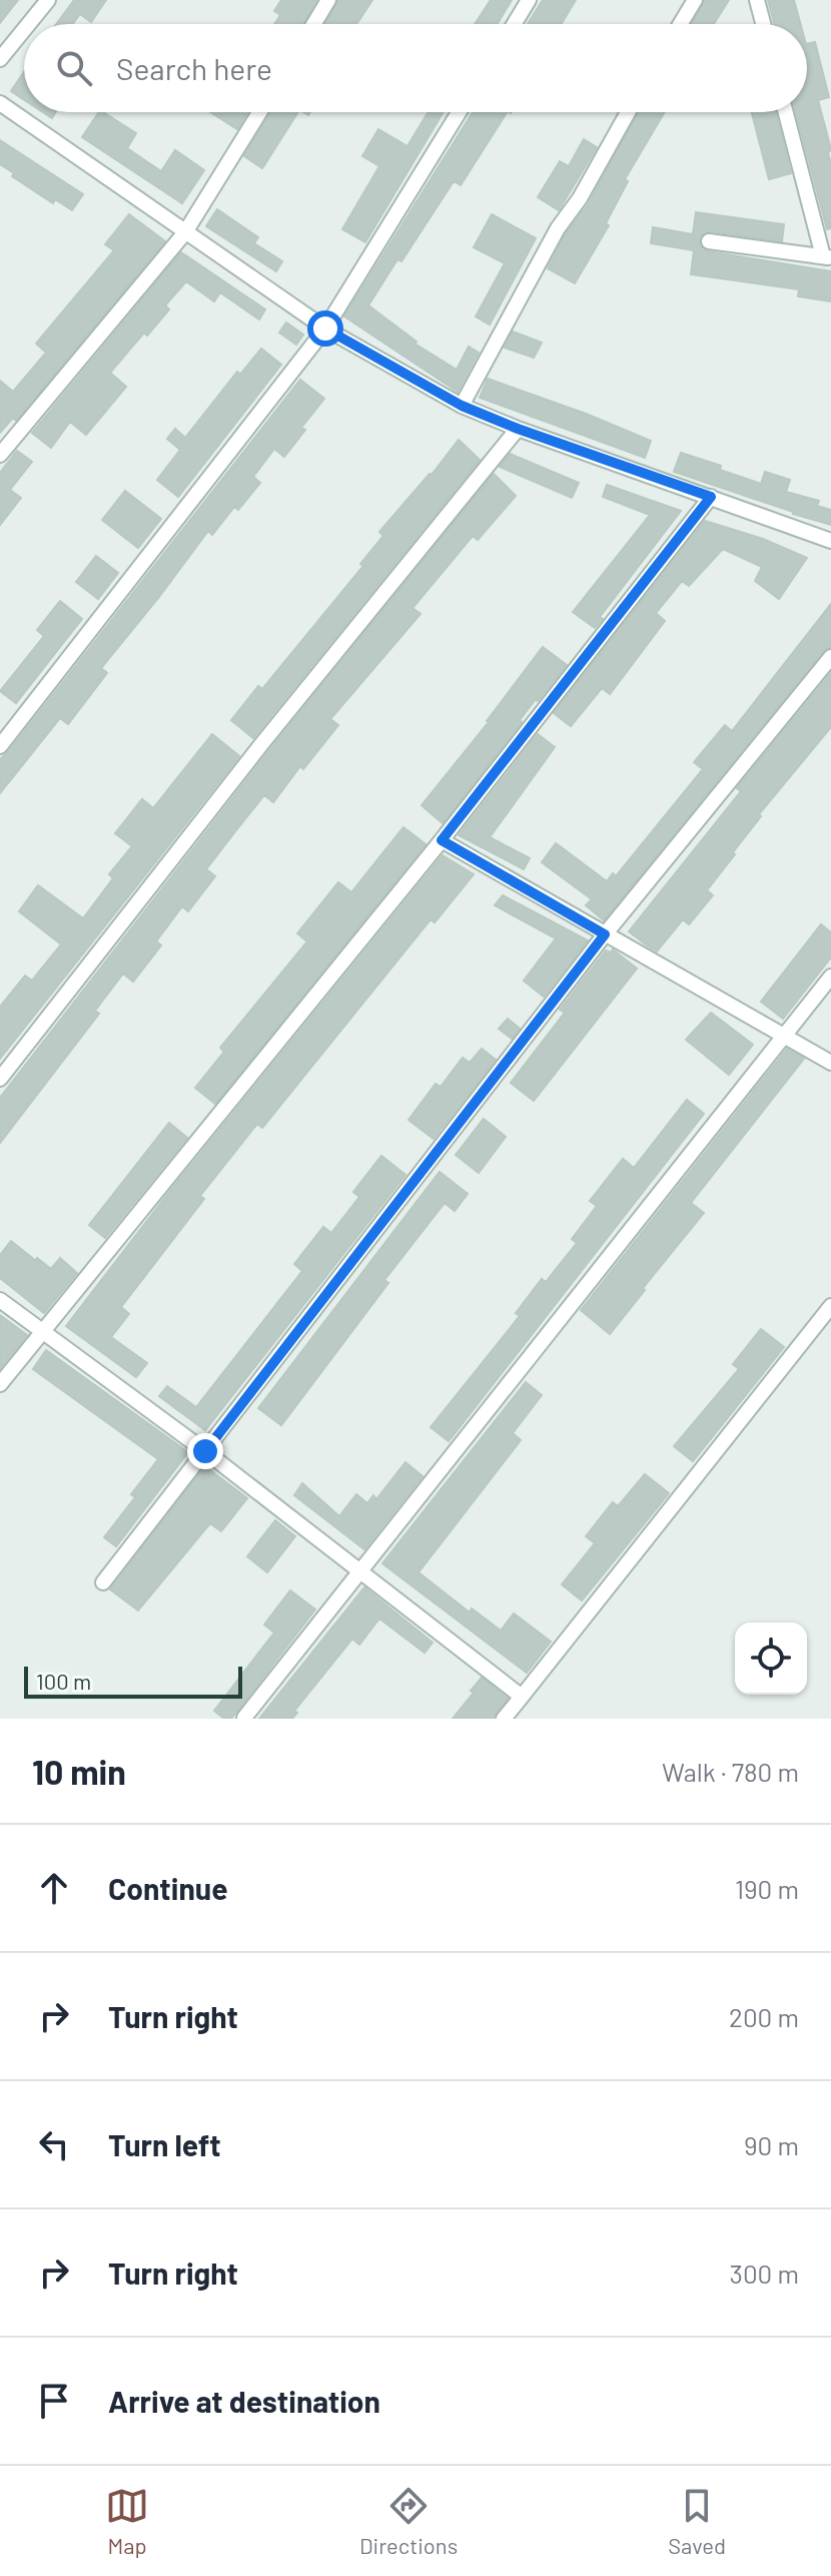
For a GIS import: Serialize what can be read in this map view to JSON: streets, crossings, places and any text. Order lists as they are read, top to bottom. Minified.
{"scale_bar":"100 m","page":{"search":"Search here","scale":"100 m","heading":["10 min","Walk · 780 m"],"list":[["Continue","190 m"],["Turn right","200 m"],["Turn left","90 m"],["Turn right","300 m"],"Arrive at destination"],"nav":["Map","Directions","Saved"]}}
